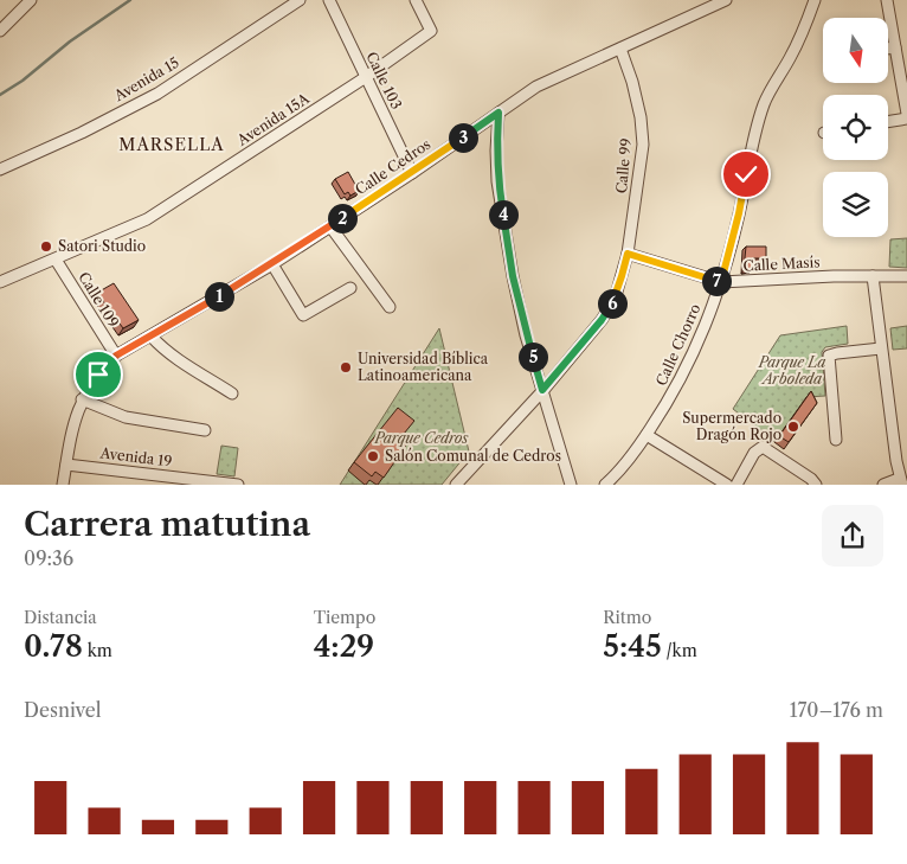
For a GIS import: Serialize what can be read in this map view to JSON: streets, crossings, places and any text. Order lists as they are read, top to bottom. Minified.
{"streets":{"street":["Avenida 15","Calle 103","Avenida 15A","Calle 99","Calle Cedros","Calle Masís","Calle 109","Calle Chorro","Avenida 19"]},"crossings":[["Calle 103","Avenida 15A"],["Calle 103","Calle Cedros"],["Avenida 15A","Calle 109"],["Calle 99","Calle Cedros"],["Calle 99","Calle Masís"],["Calle Cedros","Calle 109"],["Calle Cedros","Avenida 19"],["Calle Masís","Calle Chorro"]],"districts":["MARSELLA"],"parks":["Parque La Arboleda","Parque Cedros"],"places":["Satori Studio","Universidad Bíblica Latinoamericana","Supermercado Dragón Rojo","Salón Comunal de Cedros"],"north":"bottom","page":{"pins":["3","4","2","7","1","6","5"],"heading":["Carrera matutina","09:36"],"stats":[["Distancia","0.78 km"],["Tiempo","4:29"],["Ritmo","5:45 /km"]],"chart":["Desnivel","170–176 m"]}}
